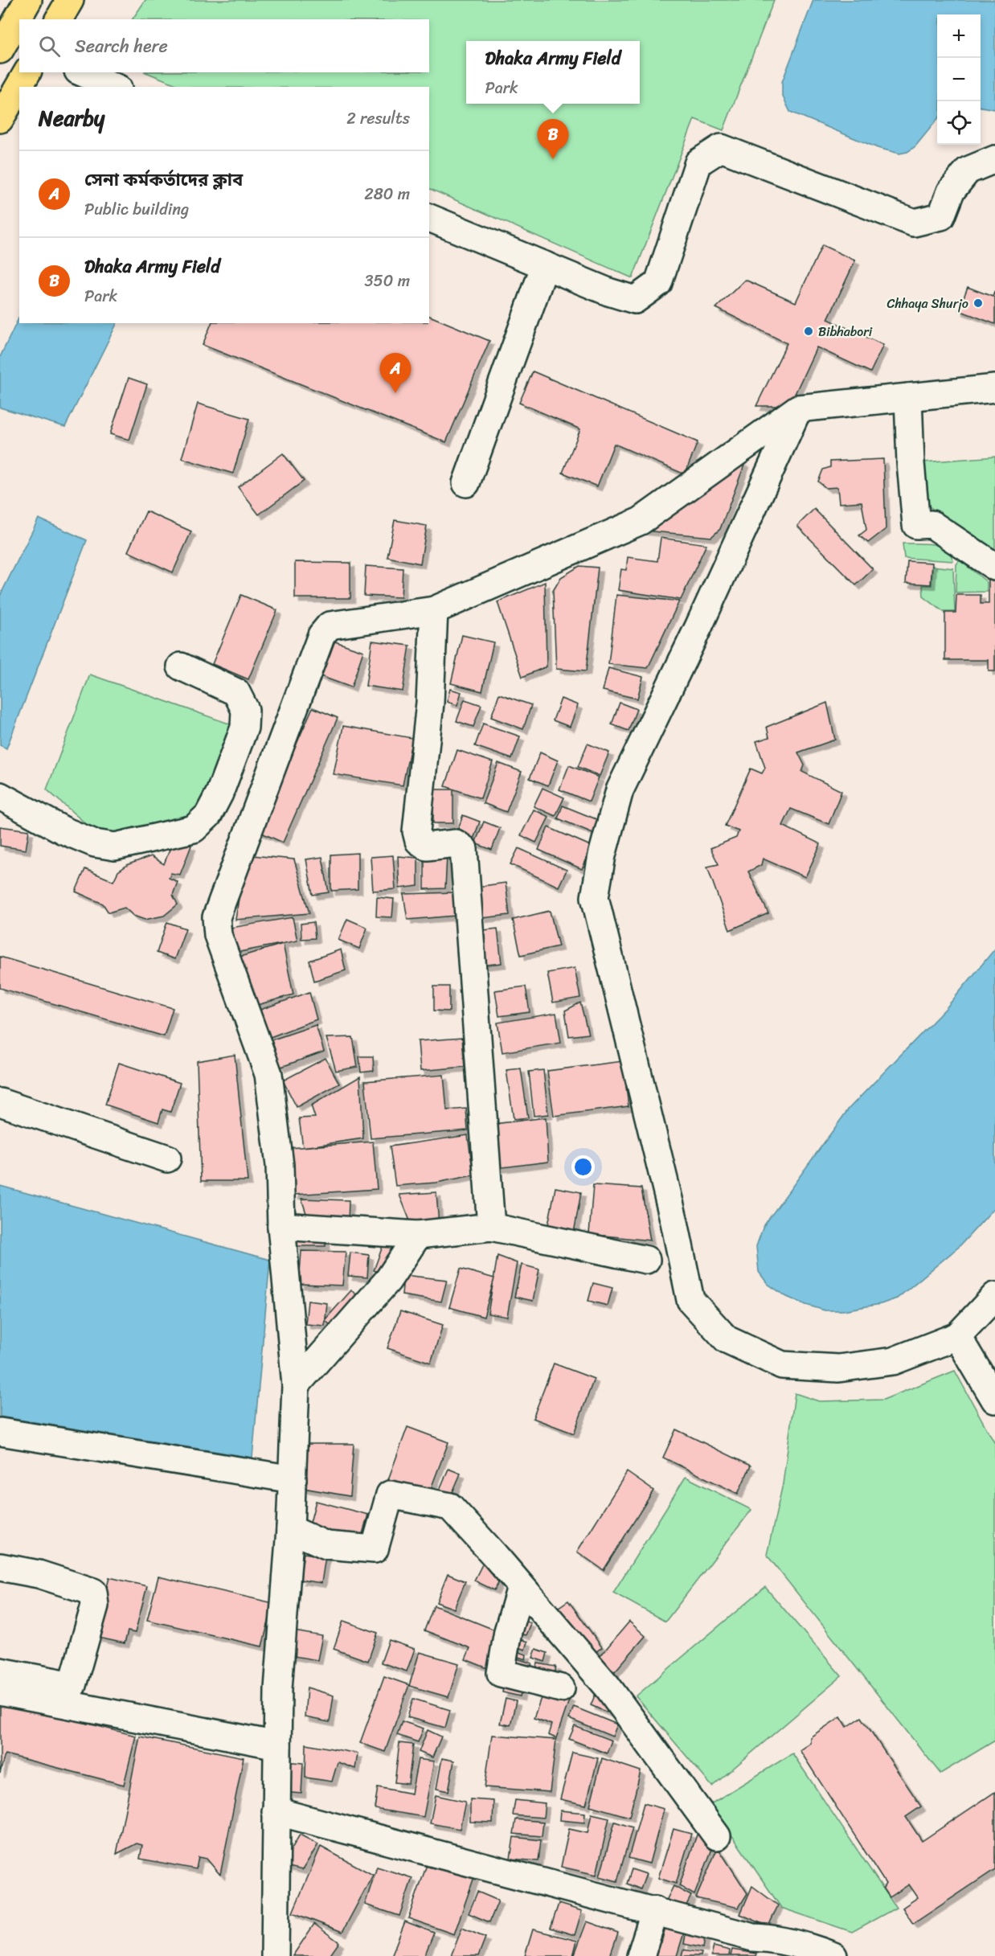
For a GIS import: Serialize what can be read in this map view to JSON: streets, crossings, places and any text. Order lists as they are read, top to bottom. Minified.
{"places":["Chhaya Shurjo","Bibhabori"],"page":{"map_buttons":["+","−"],"search":"Search here","popup":["Dhaka Army Field","Park"],"heading":["Nearby","2 results"],"pins":["B","A"],"list":[{"mark":"A","name":"সেনা কর্মকর্তাদের ক্লাব","note":"Public building","value":"280 m"},{"mark":"B","name":"Dhaka Army Field","note":"Park","value":"350 m"}]}}
